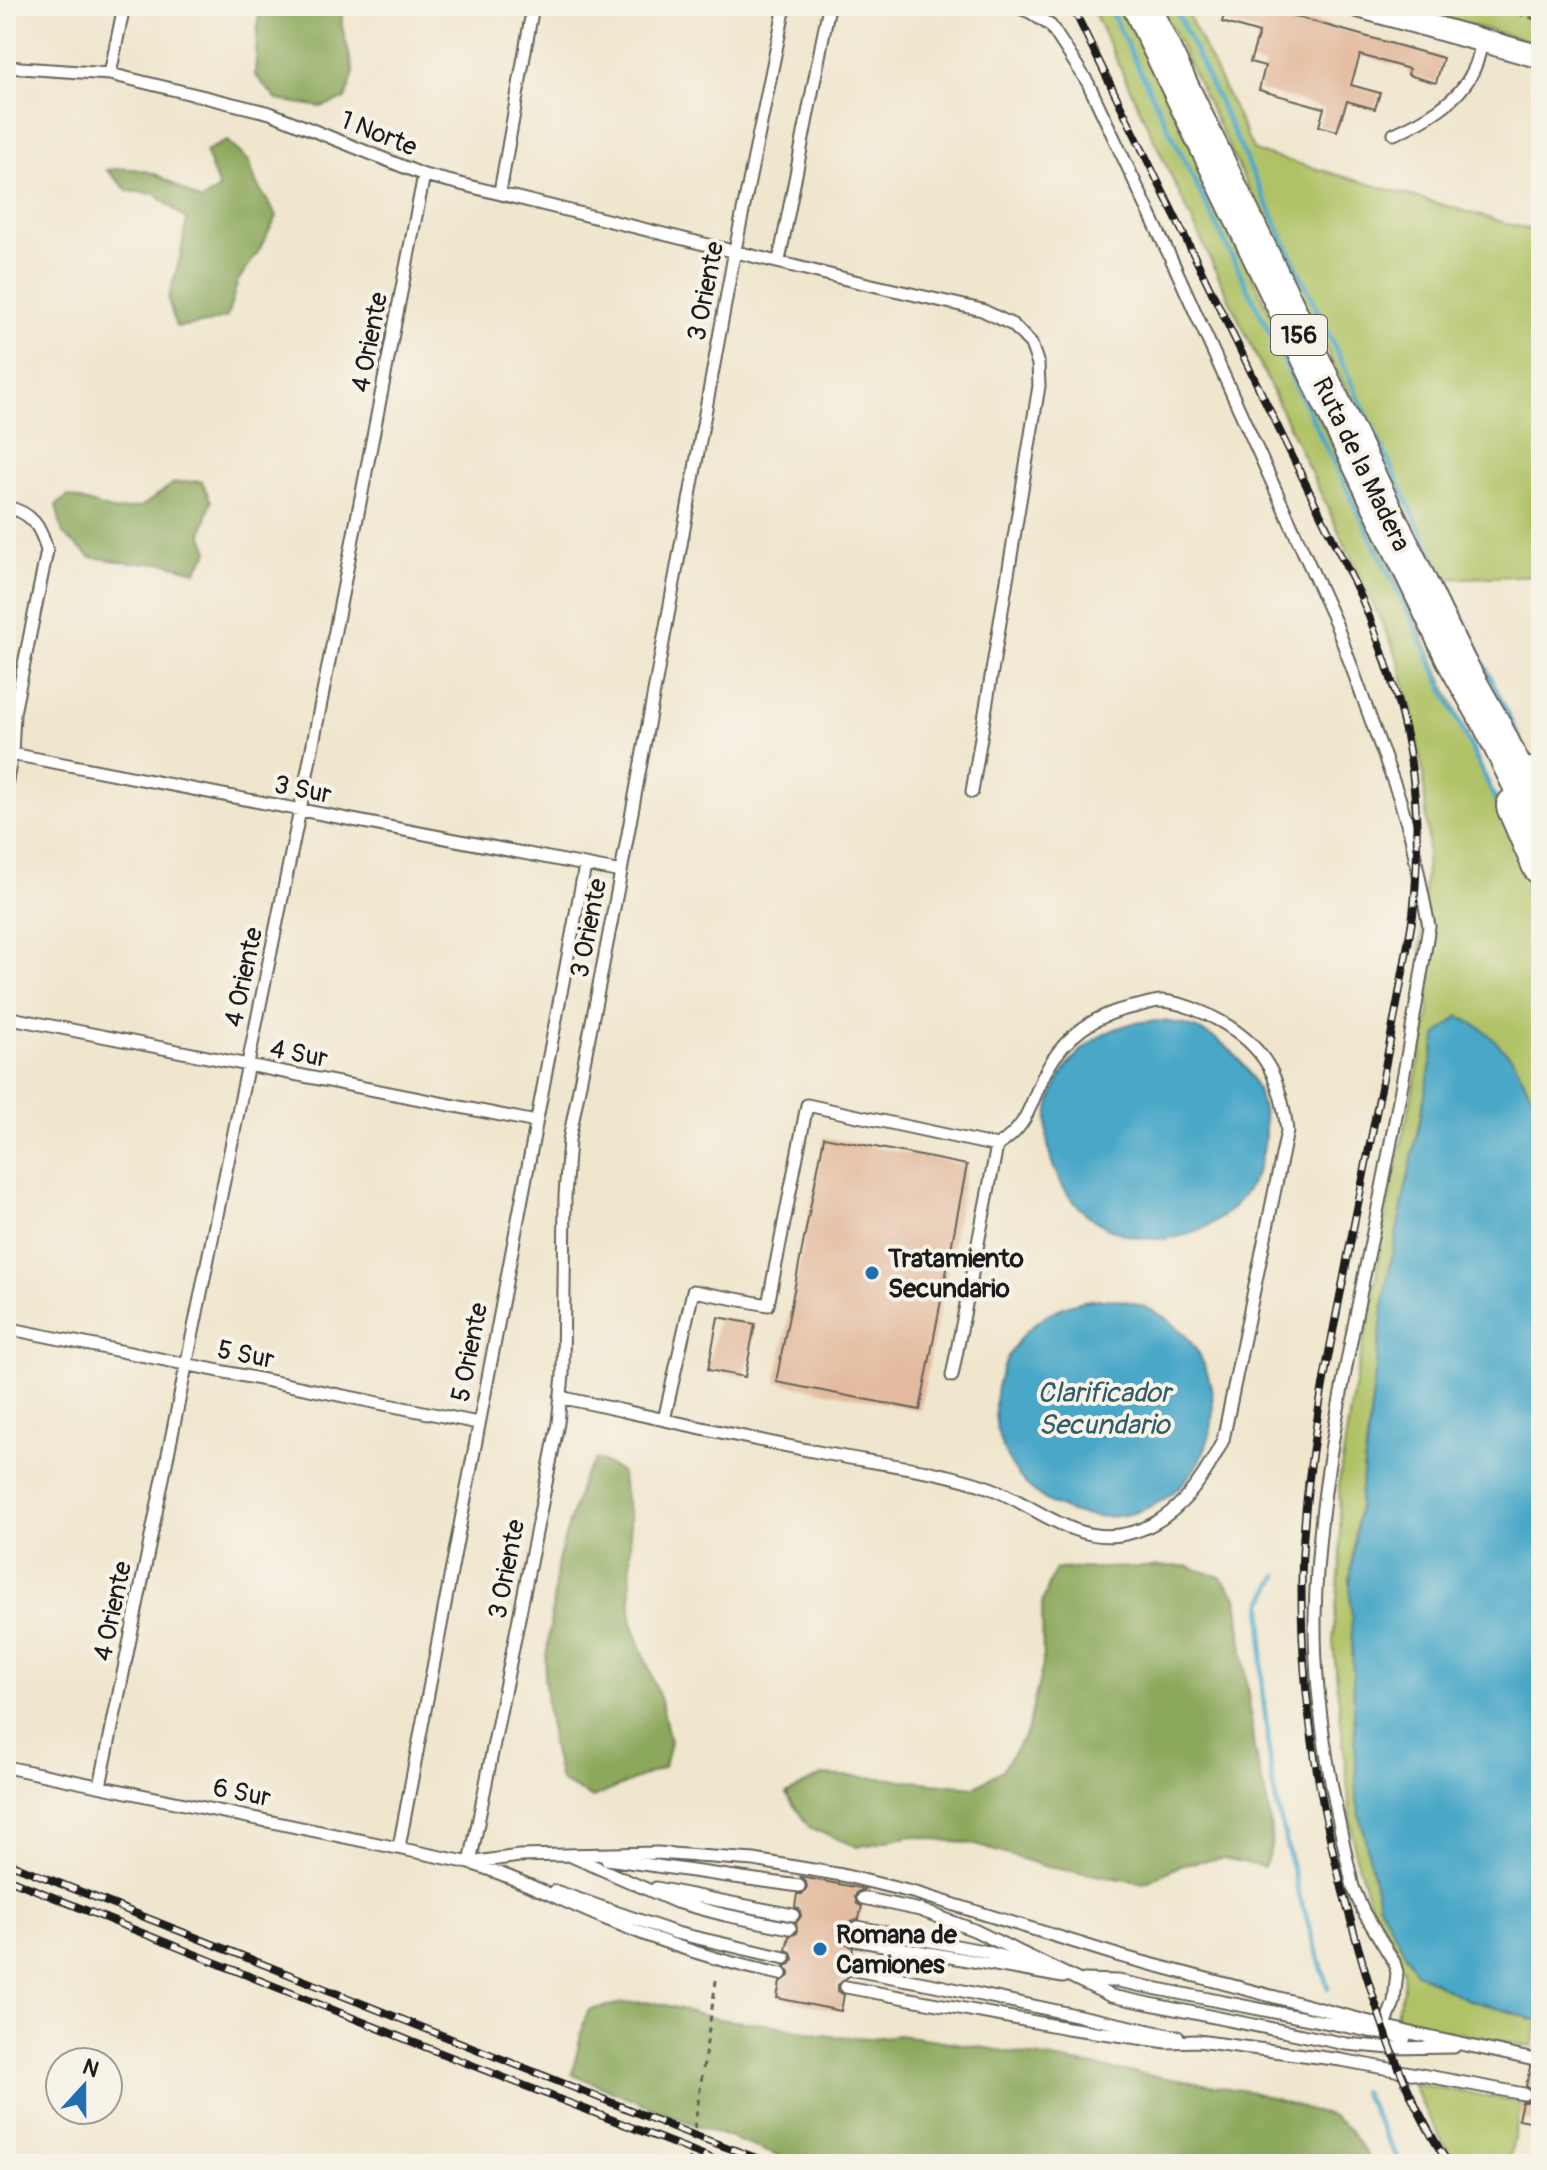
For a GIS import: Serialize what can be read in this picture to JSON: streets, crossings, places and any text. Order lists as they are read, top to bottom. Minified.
{"streets":{"highway":["156","Ruta de la Madera"],"lane":["1 Norte","3 Oriente","4 Oriente","3 Sur","4 Sur","5 Oriente","5 Sur","6 Sur"]},"crossings":[["1 Norte","3 Oriente"],["1 Norte","4 Oriente"],["3 Oriente","3 Sur"],["3 Oriente","6 Sur"],["4 Oriente","3 Sur"],["4 Oriente","4 Sur"],["4 Oriente","5 Sur"],["4 Oriente","6 Sur"],["3 Sur","5 Oriente"],["4 Sur","5 Oriente"],["5 Oriente","5 Sur"],["5 Oriente","6 Sur"]],"water":["Clarificador Secundario"],"places":["Tratamiento Secundario","Romana de Camiones"],"north":"top"}
